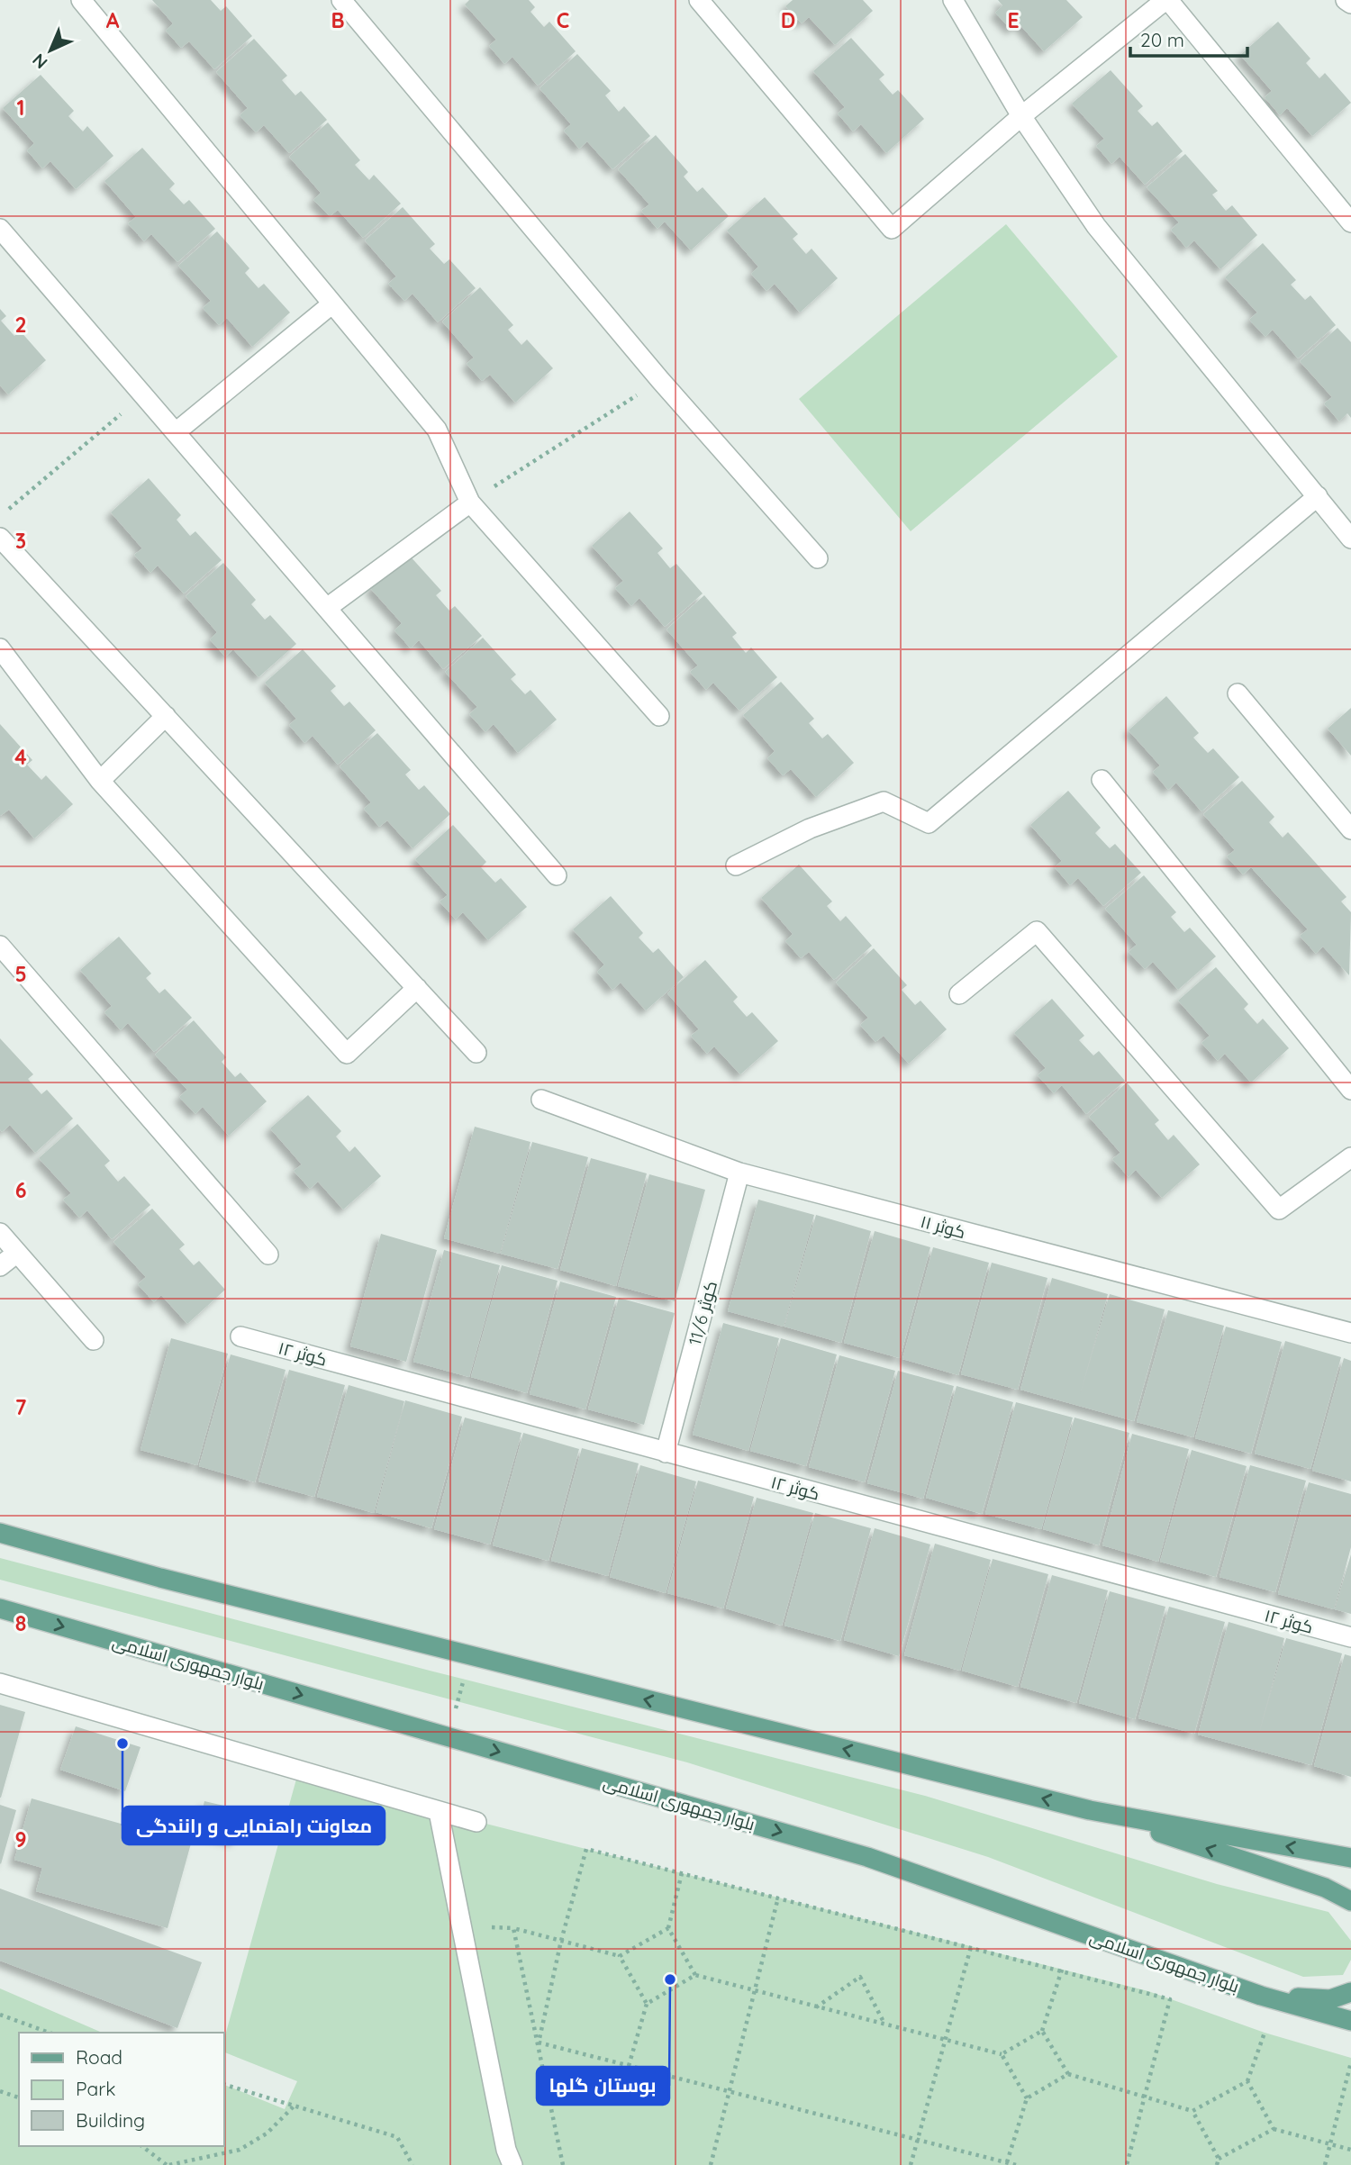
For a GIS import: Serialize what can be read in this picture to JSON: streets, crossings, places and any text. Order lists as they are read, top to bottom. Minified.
{"streets":{"main road":["بلوار جمهوری اسلامی"],"street":["کوثر ۱۱","کوثر 11/6","کوثر ۱۲"]},"crossings":[["کوثر ۱۱","کوثر 11/6"],["کوثر 11/6","کوثر ۱۲"]],"places":["معاونت راهنمایی و رانندگی","بوستان گلها"],"legend":["Road","Park","Building"],"scale_bar":"20 m","north":"bottom left","grid":{"columns":["A","B","C","D","E"],"rows":["1","2","3","4","5","6","7","8","9"]}}
